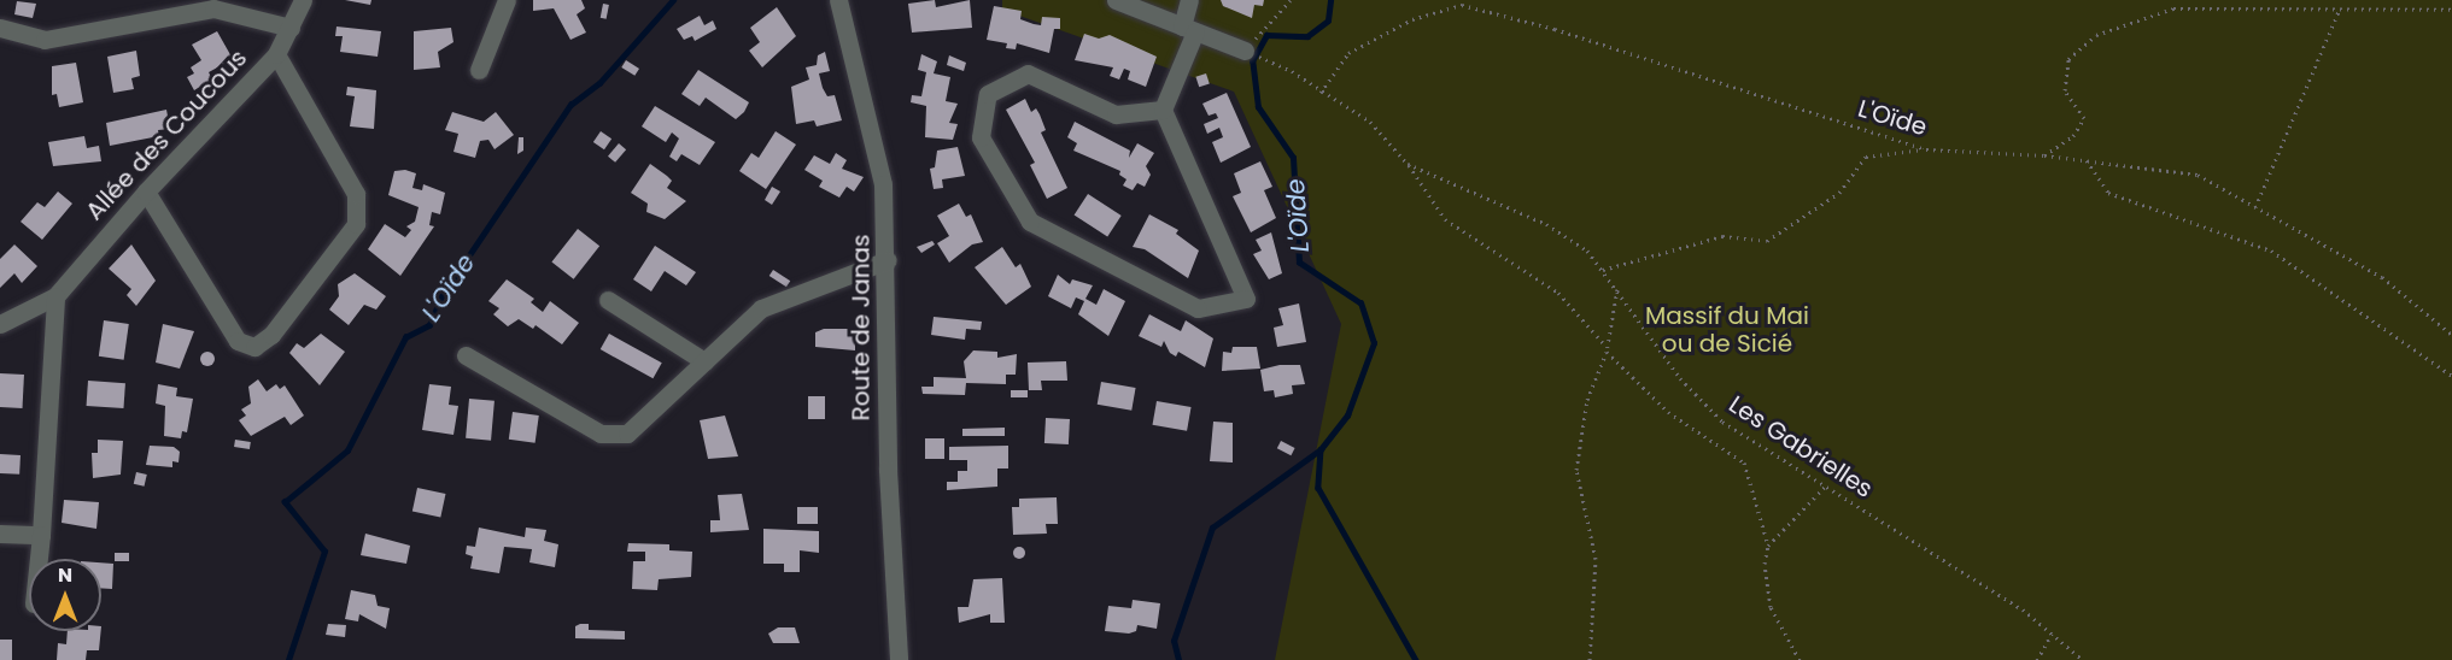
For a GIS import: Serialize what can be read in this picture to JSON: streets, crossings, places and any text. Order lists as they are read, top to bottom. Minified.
{"streets":{"street":["Allée des Coucous","Route de Janas"],"path":["L'Oïde","Les Gabrielles"]},"water":["L'Oïde"],"parks":["Massif du Mai ou de Sicié"],"north":"top"}
